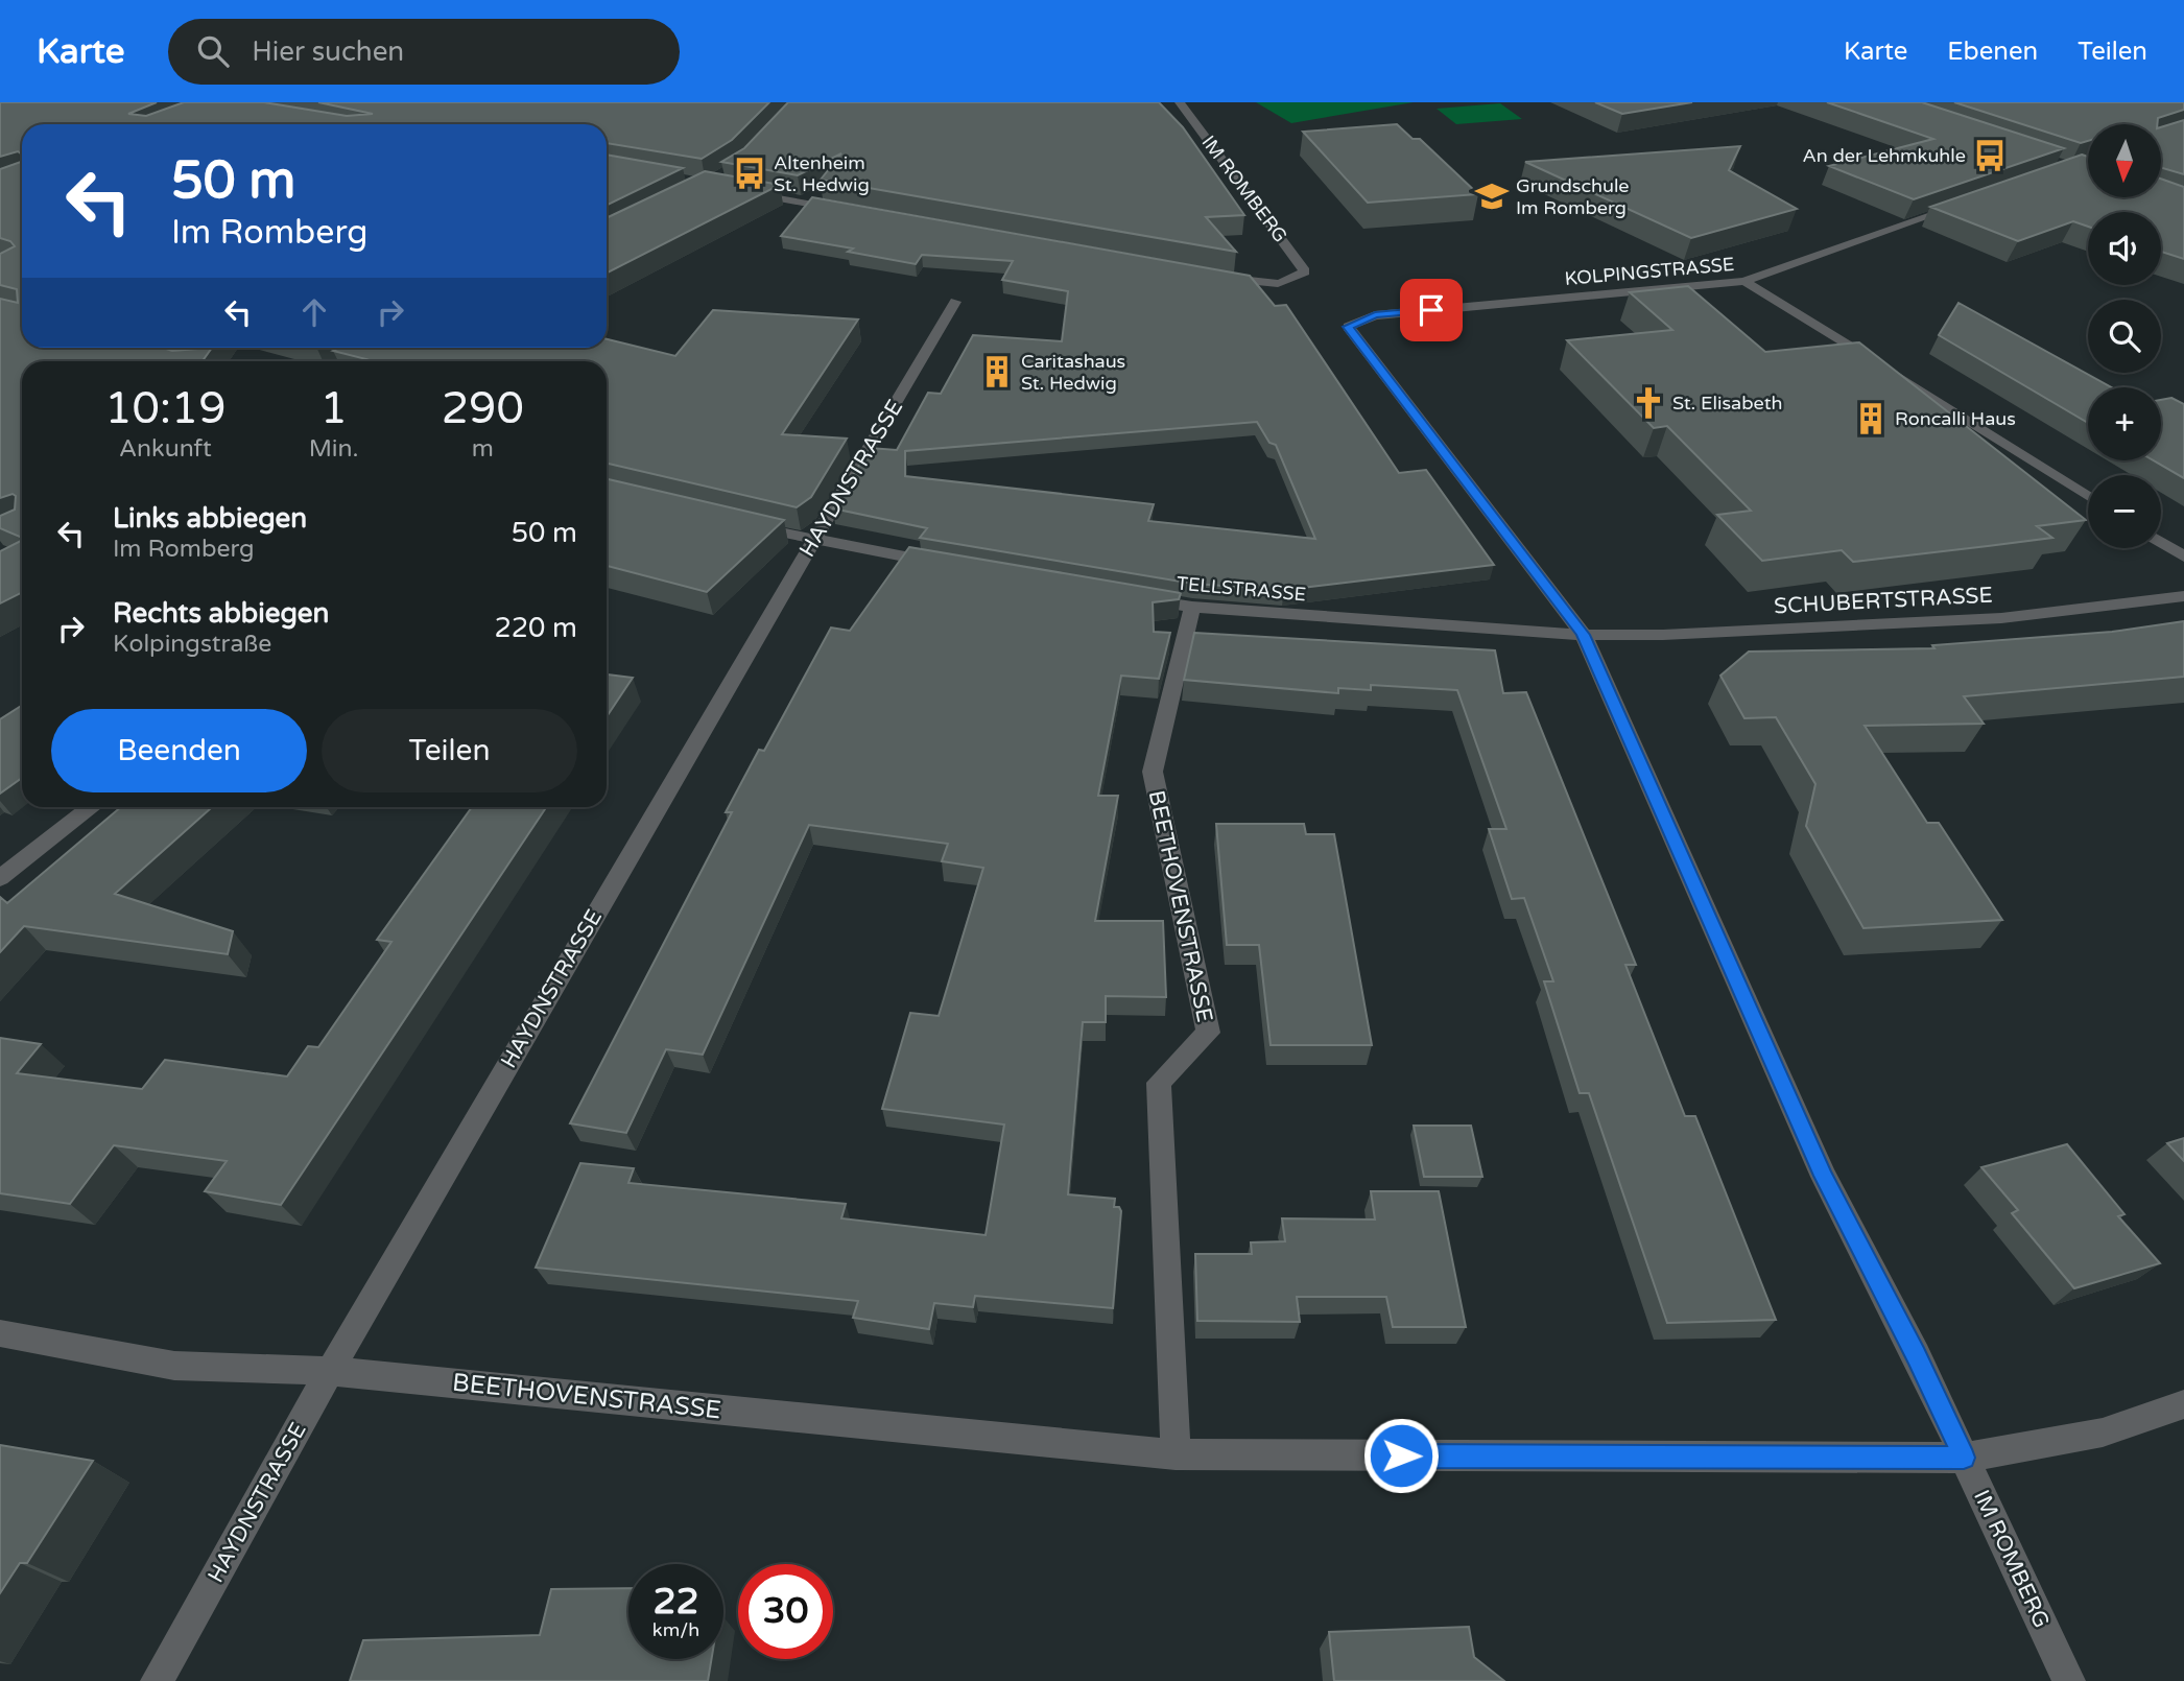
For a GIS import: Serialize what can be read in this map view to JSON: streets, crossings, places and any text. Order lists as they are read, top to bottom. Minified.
{"streets":{"street":["IM ROMBERG","KOLPINGSTRASSE","HAYDNSTRASSE","TELLSTRASSE","SCHUBERTSTRASSE","BEETHOVENSTRASSE"]},"crossings":[["IM ROMBERG","KOLPINGSTRASSE"],["IM ROMBERG","TELLSTRASSE"],["IM ROMBERG","SCHUBERTSTRASSE"],["IM ROMBERG","BEETHOVENSTRASSE"],["HAYDNSTRASSE","BEETHOVENSTRASSE"],["TELLSTRASSE","SCHUBERTSTRASSE"],["TELLSTRASSE","BEETHOVENSTRASSE"]],"places":{"bus stop":["An der Lehmkuhle","Altenheim St. Hedwig"],"school or university":["Grundschule Im Romberg"],"building":["Caritashaus St. Hedwig","Roncalli Haus"],"church":["St. Elisabeth"]},"north":"bottom","page":{"header":"Karte","search":"Hier suchen","nav":["Karte","Ebenen","Teilen"],"map_buttons":["+","−"],"turn":["50 m","Im Romberg"],"eta":["10:19","Ankunft","1","Min.","290","m"],"list":[{"name":"Links abbiegen","note":"Im Romberg","value":"50 m"},{"name":"Rechts abbiegen","note":"Kolpingstraße","value":"220 m"}],"buttons":["Beenden","Teilen"],"speed":"22 km/h","limit":"30"}}
